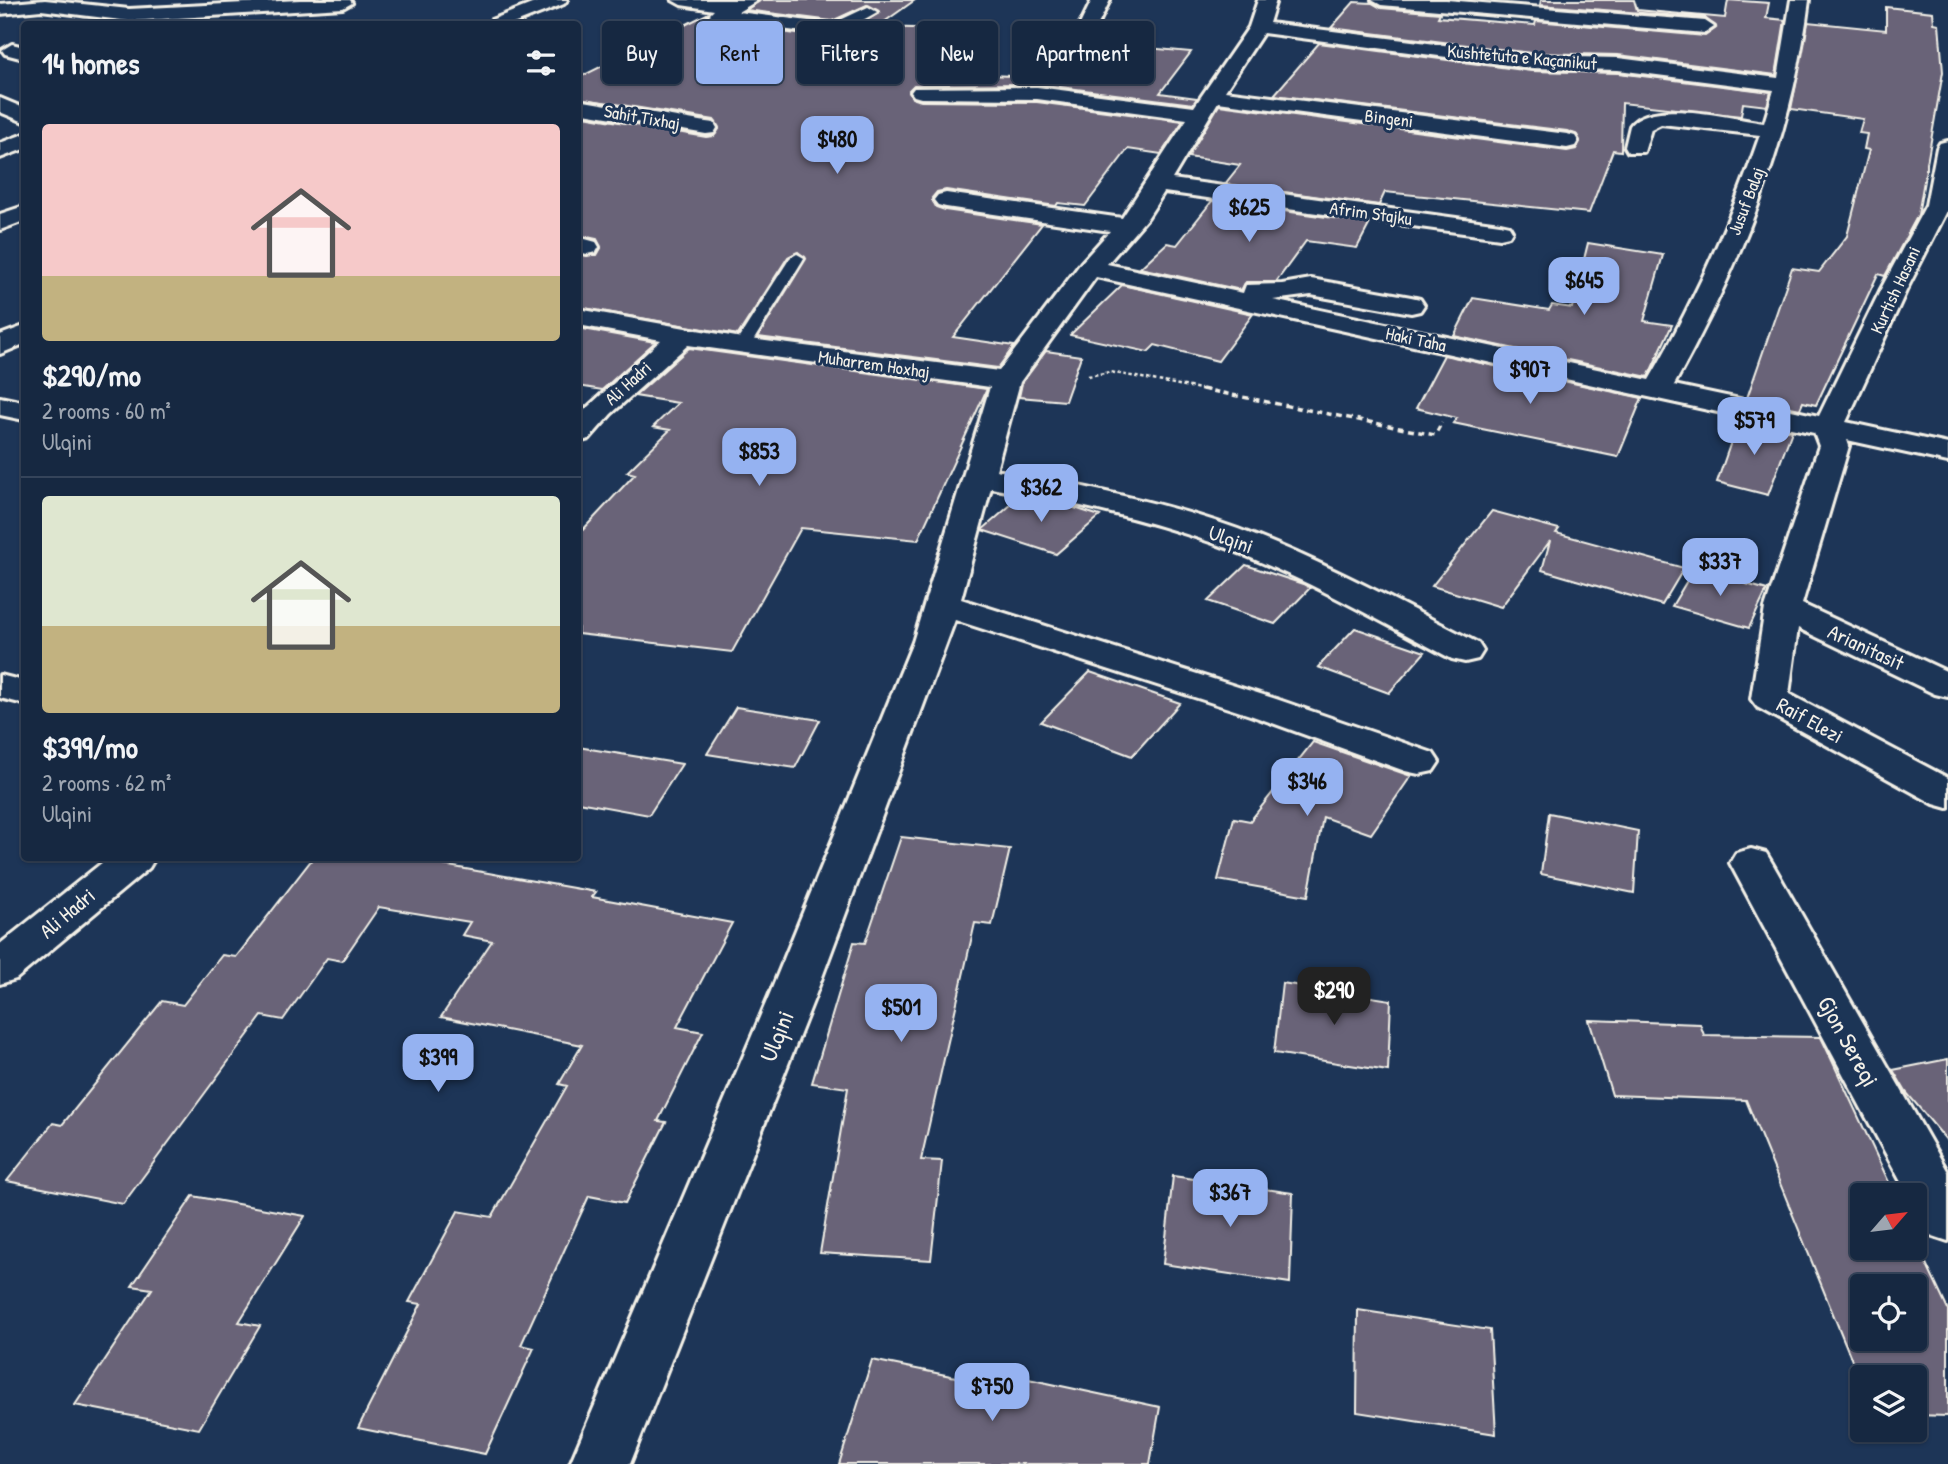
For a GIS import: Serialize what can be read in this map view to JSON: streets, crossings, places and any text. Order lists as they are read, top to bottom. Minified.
{"streets":{"street":["Kushtetuta e Kaçanikut","Sahit Tixhaj","Bingeni","Jusuf Balaj","Afrim Stajku","Kurtish Hasani","Haki Taha","Muharrem Hoxhaj","Ali Hadri","Ulqini","Arianitasit","Raif Elezi","Gjon Sereqi"]},"crossings":[["Kushtetuta e Kaçanikut","Jusuf Balaj"],["Jusuf Balaj","Haki Taha"],["Kurtish Hasani","Haki Taha"],["Kurtish Hasani","Raif Elezi"],["Haki Taha","Raif Elezi"],["Muharrem Hoxhaj","Ali Hadri"],["Muharrem Hoxhaj","Ulqini"],["Arianitasit","Raif Elezi"]],"north":"top right","page":{"chip":["Buy","Rent","Filters","New","Apartment"],"heading":"14 homes","list":[{"name":"$290/mo","note":"2 rooms · 60 m² · Ulqini"},{"name":"$399/mo","note":"2 rooms · 62 m² · Ulqini"}],"price":["$480","$625","$645","$907","$579","$853","$362","$337","$346","$290","$501","$399","$367","$750"]}}
